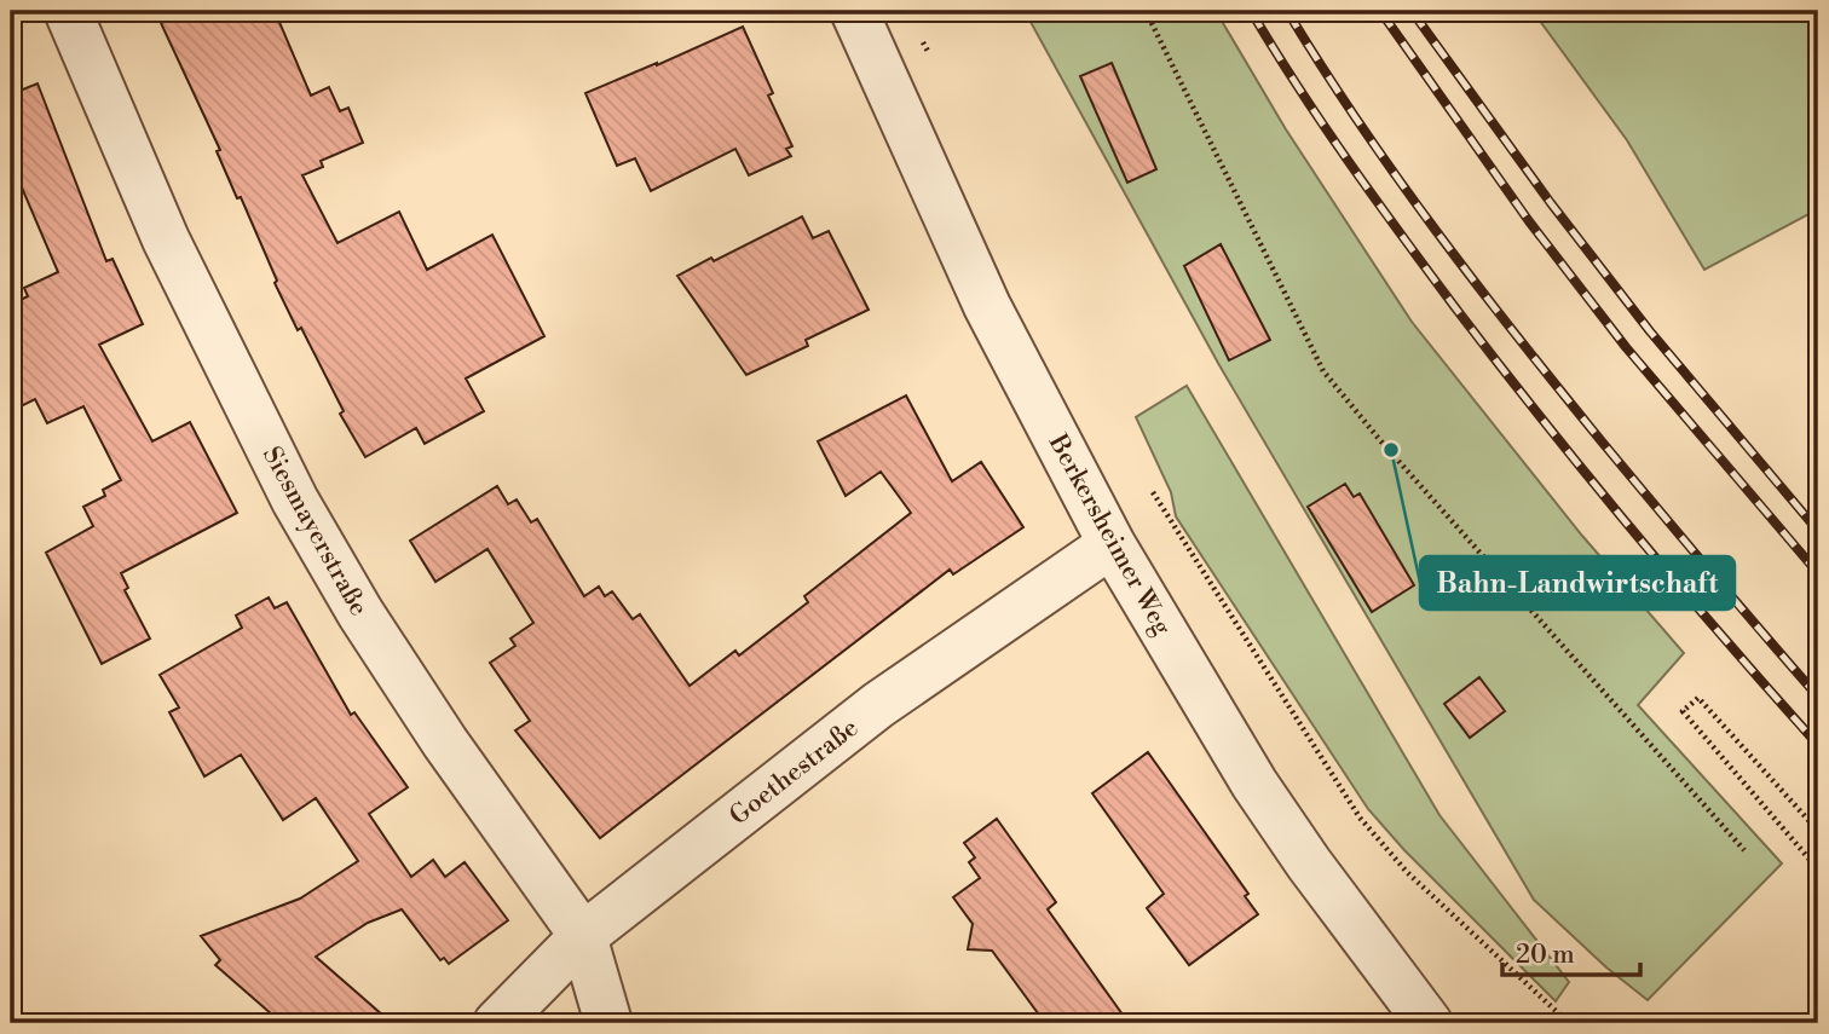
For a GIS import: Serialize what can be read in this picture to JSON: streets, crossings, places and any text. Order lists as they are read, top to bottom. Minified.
{"streets":{"street":["Siesmayerstraße","Berkersheimer Weg","Goethestraße"]},"crossings":[["Siesmayerstraße","Goethestraße"],["Berkersheimer Weg","Goethestraße"]],"places":["Bahn-Landwirtschaft"],"scale_bar":"20 m"}
